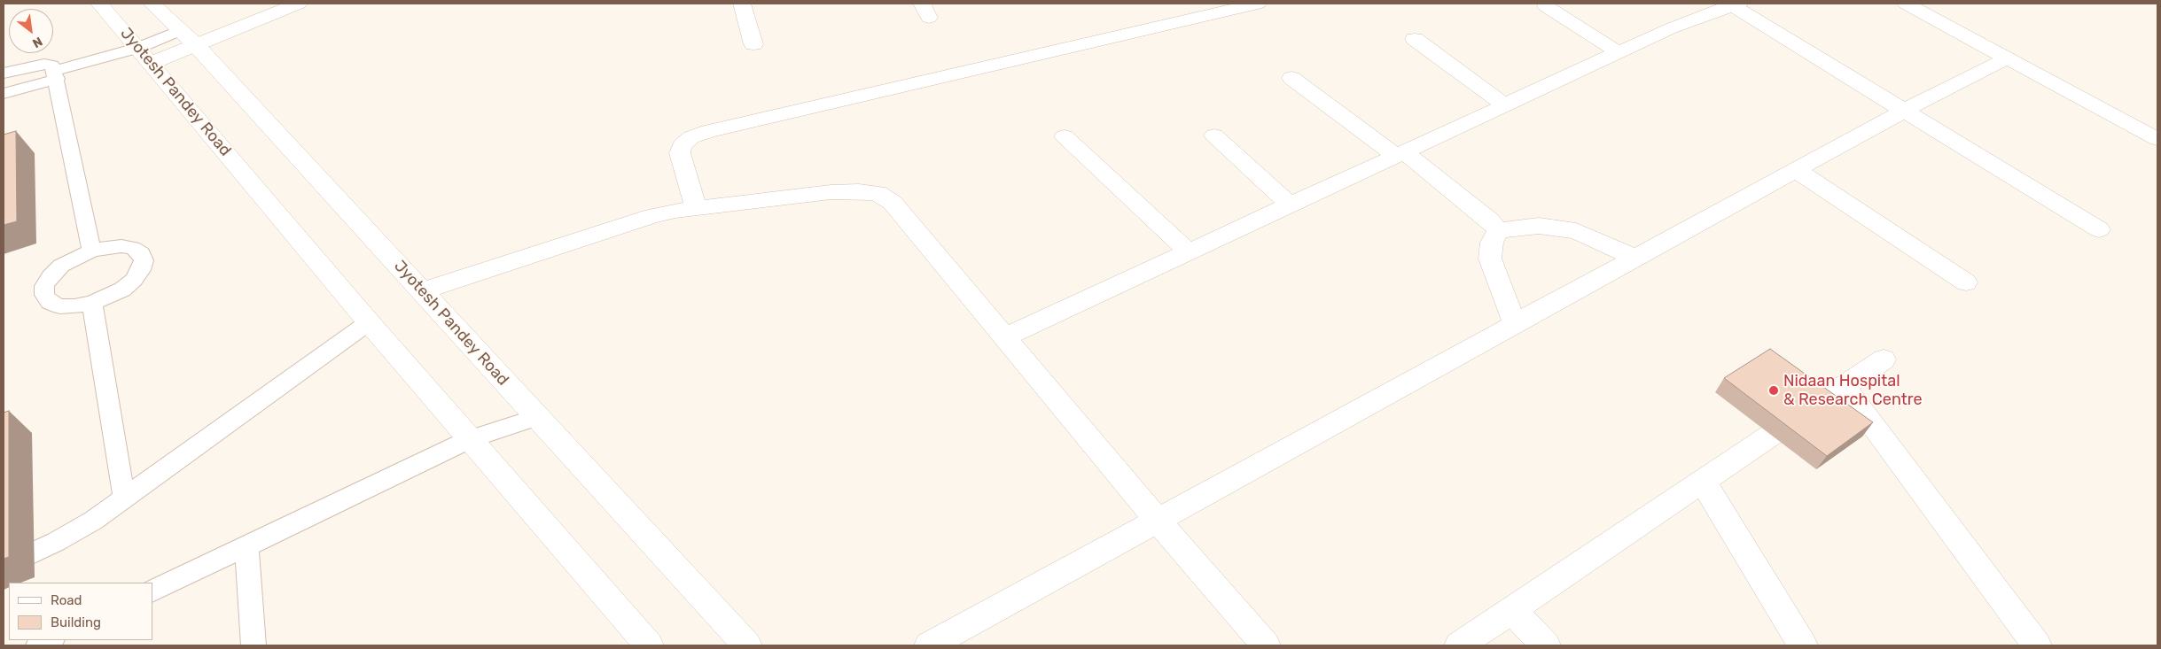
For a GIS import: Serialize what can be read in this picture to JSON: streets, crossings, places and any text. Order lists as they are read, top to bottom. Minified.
{"streets":{"street":["Jyotesh Pandey Road"]},"places":["Nidaan Hospital & Research Centre"],"legend":["Road","Building"],"north":"bottom right"}
